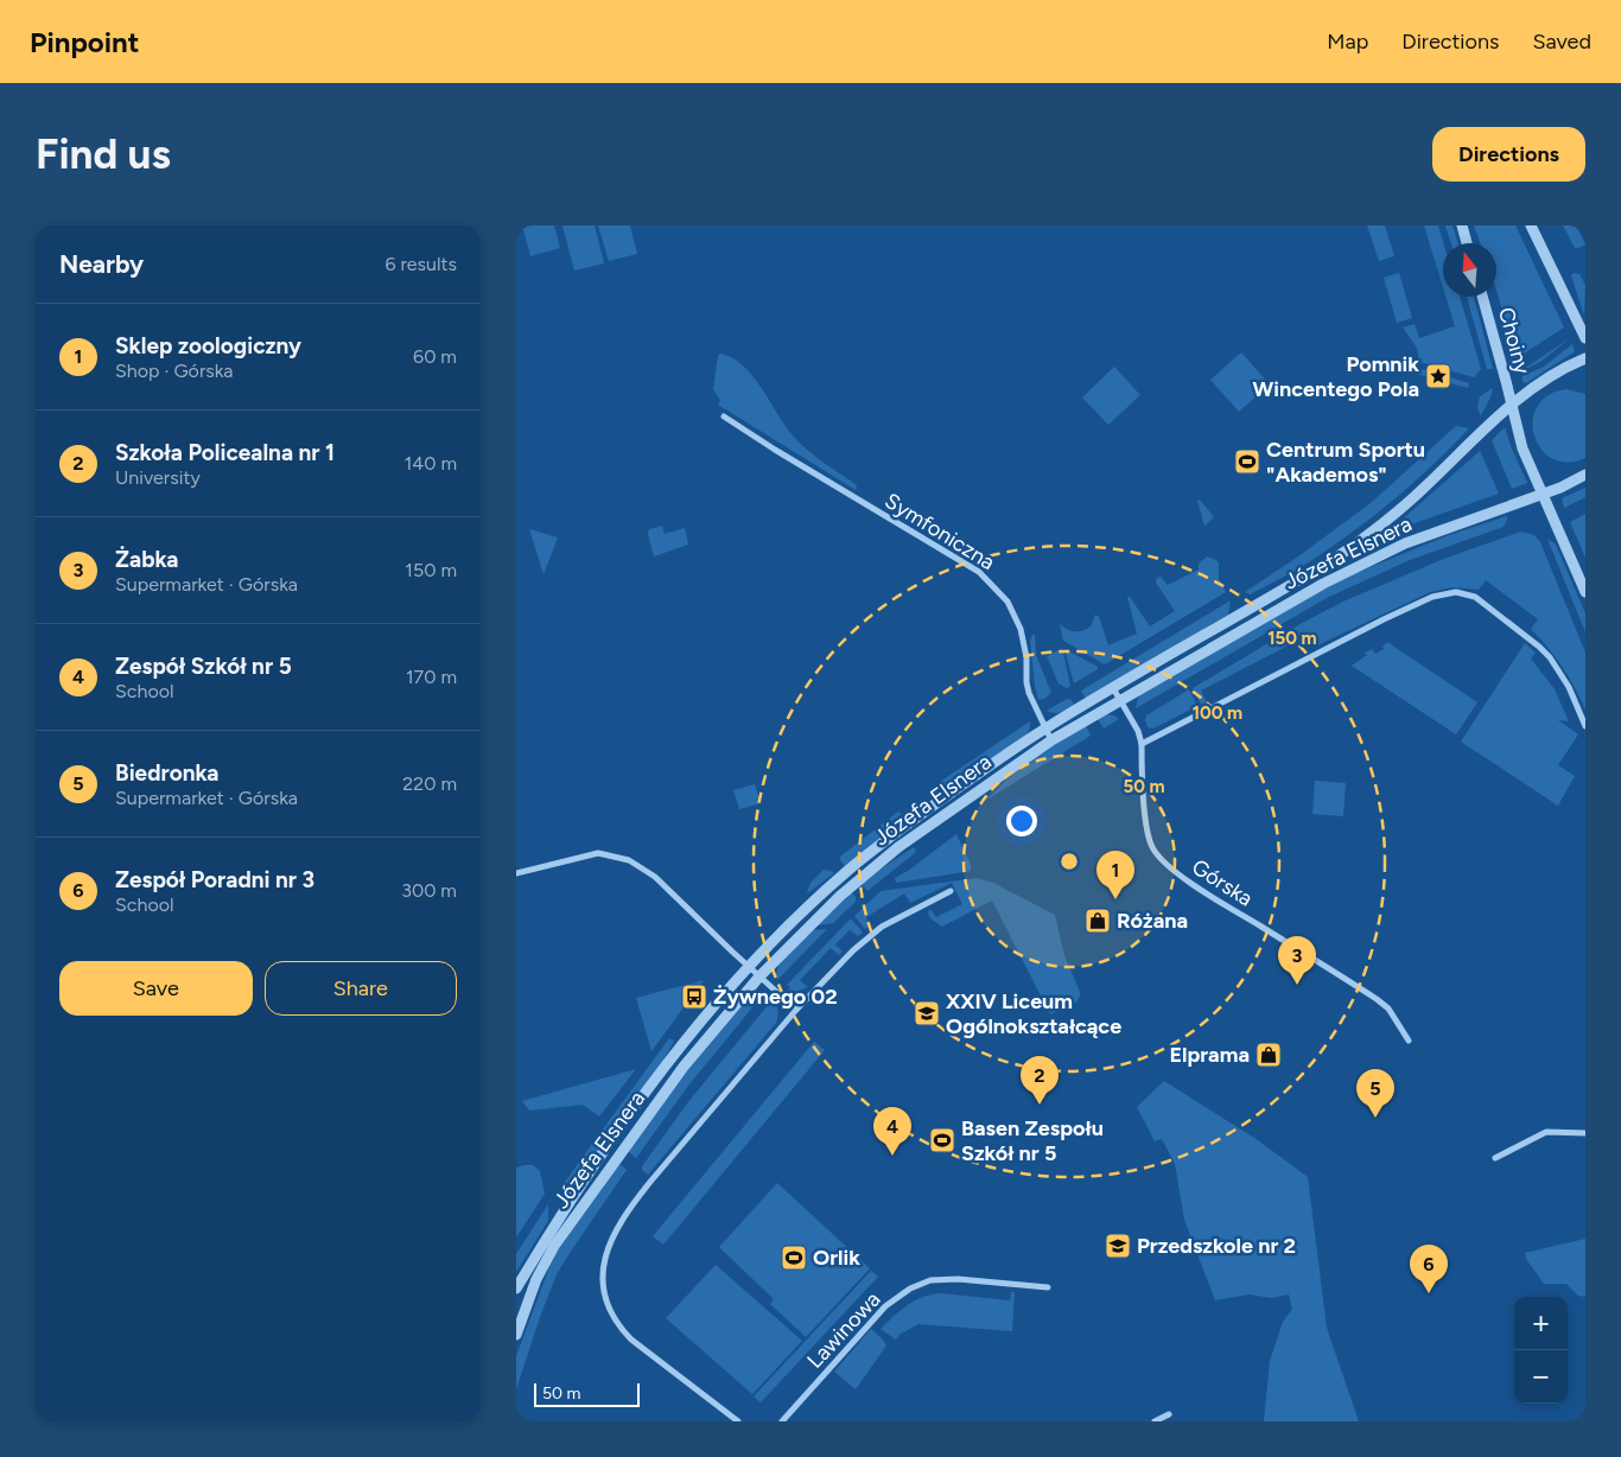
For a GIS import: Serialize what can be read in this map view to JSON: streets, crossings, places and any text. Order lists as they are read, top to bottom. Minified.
{"streets":{"street":["Choiny","Symfoniczna","Józefa Elsnera","Górska","Lawinowa"]},"crossings":[["Choiny","Józefa Elsnera"],["Symfoniczna","Józefa Elsnera"],["Józefa Elsnera","Górska"]],"places":{"place":["Pomnik Wincentego Pola"],"sports":["Centrum Sportu \"Akademos\"","Basen Zespołu Szkół nr 5","Orlik"],"shop":["Różana","Elprama"],"bus stop":["Żywnego 02"],"school or university":["XXIV Liceum Ogólnokształcące","Przedszkole nr 2"]},"scale_bar":"50 m","north":"top","page":{"header":"Pinpoint","nav":["Map","Directions","Saved"],"buttons":["Directions",["Save","Share"]],"title":"Find us","heading":["Nearby","6 results"],"list":[{"mark":"1","name":"Sklep zoologiczny","note":"Shop · Górska","value":"60 m"},{"mark":"2","name":"Szkoła Policealna nr 1","note":"University","value":"140 m"},{"mark":"3","name":"Żabka","note":"Supermarket · Górska","value":"150 m"},{"mark":"4","name":"Zespół Szkół nr 5","note":"School","value":"170 m"},{"mark":"5","name":"Biedronka","note":"Supermarket · Górska","value":"220 m"},{"mark":"6","name":"Zespół Poradni nr 3","note":"School","value":"300 m"}],"pins":["1","3","2","5","4","6"],"map_buttons":["+","−"],"scale":"50 m"},"rings":["150 m","100 m","50 m"]}
